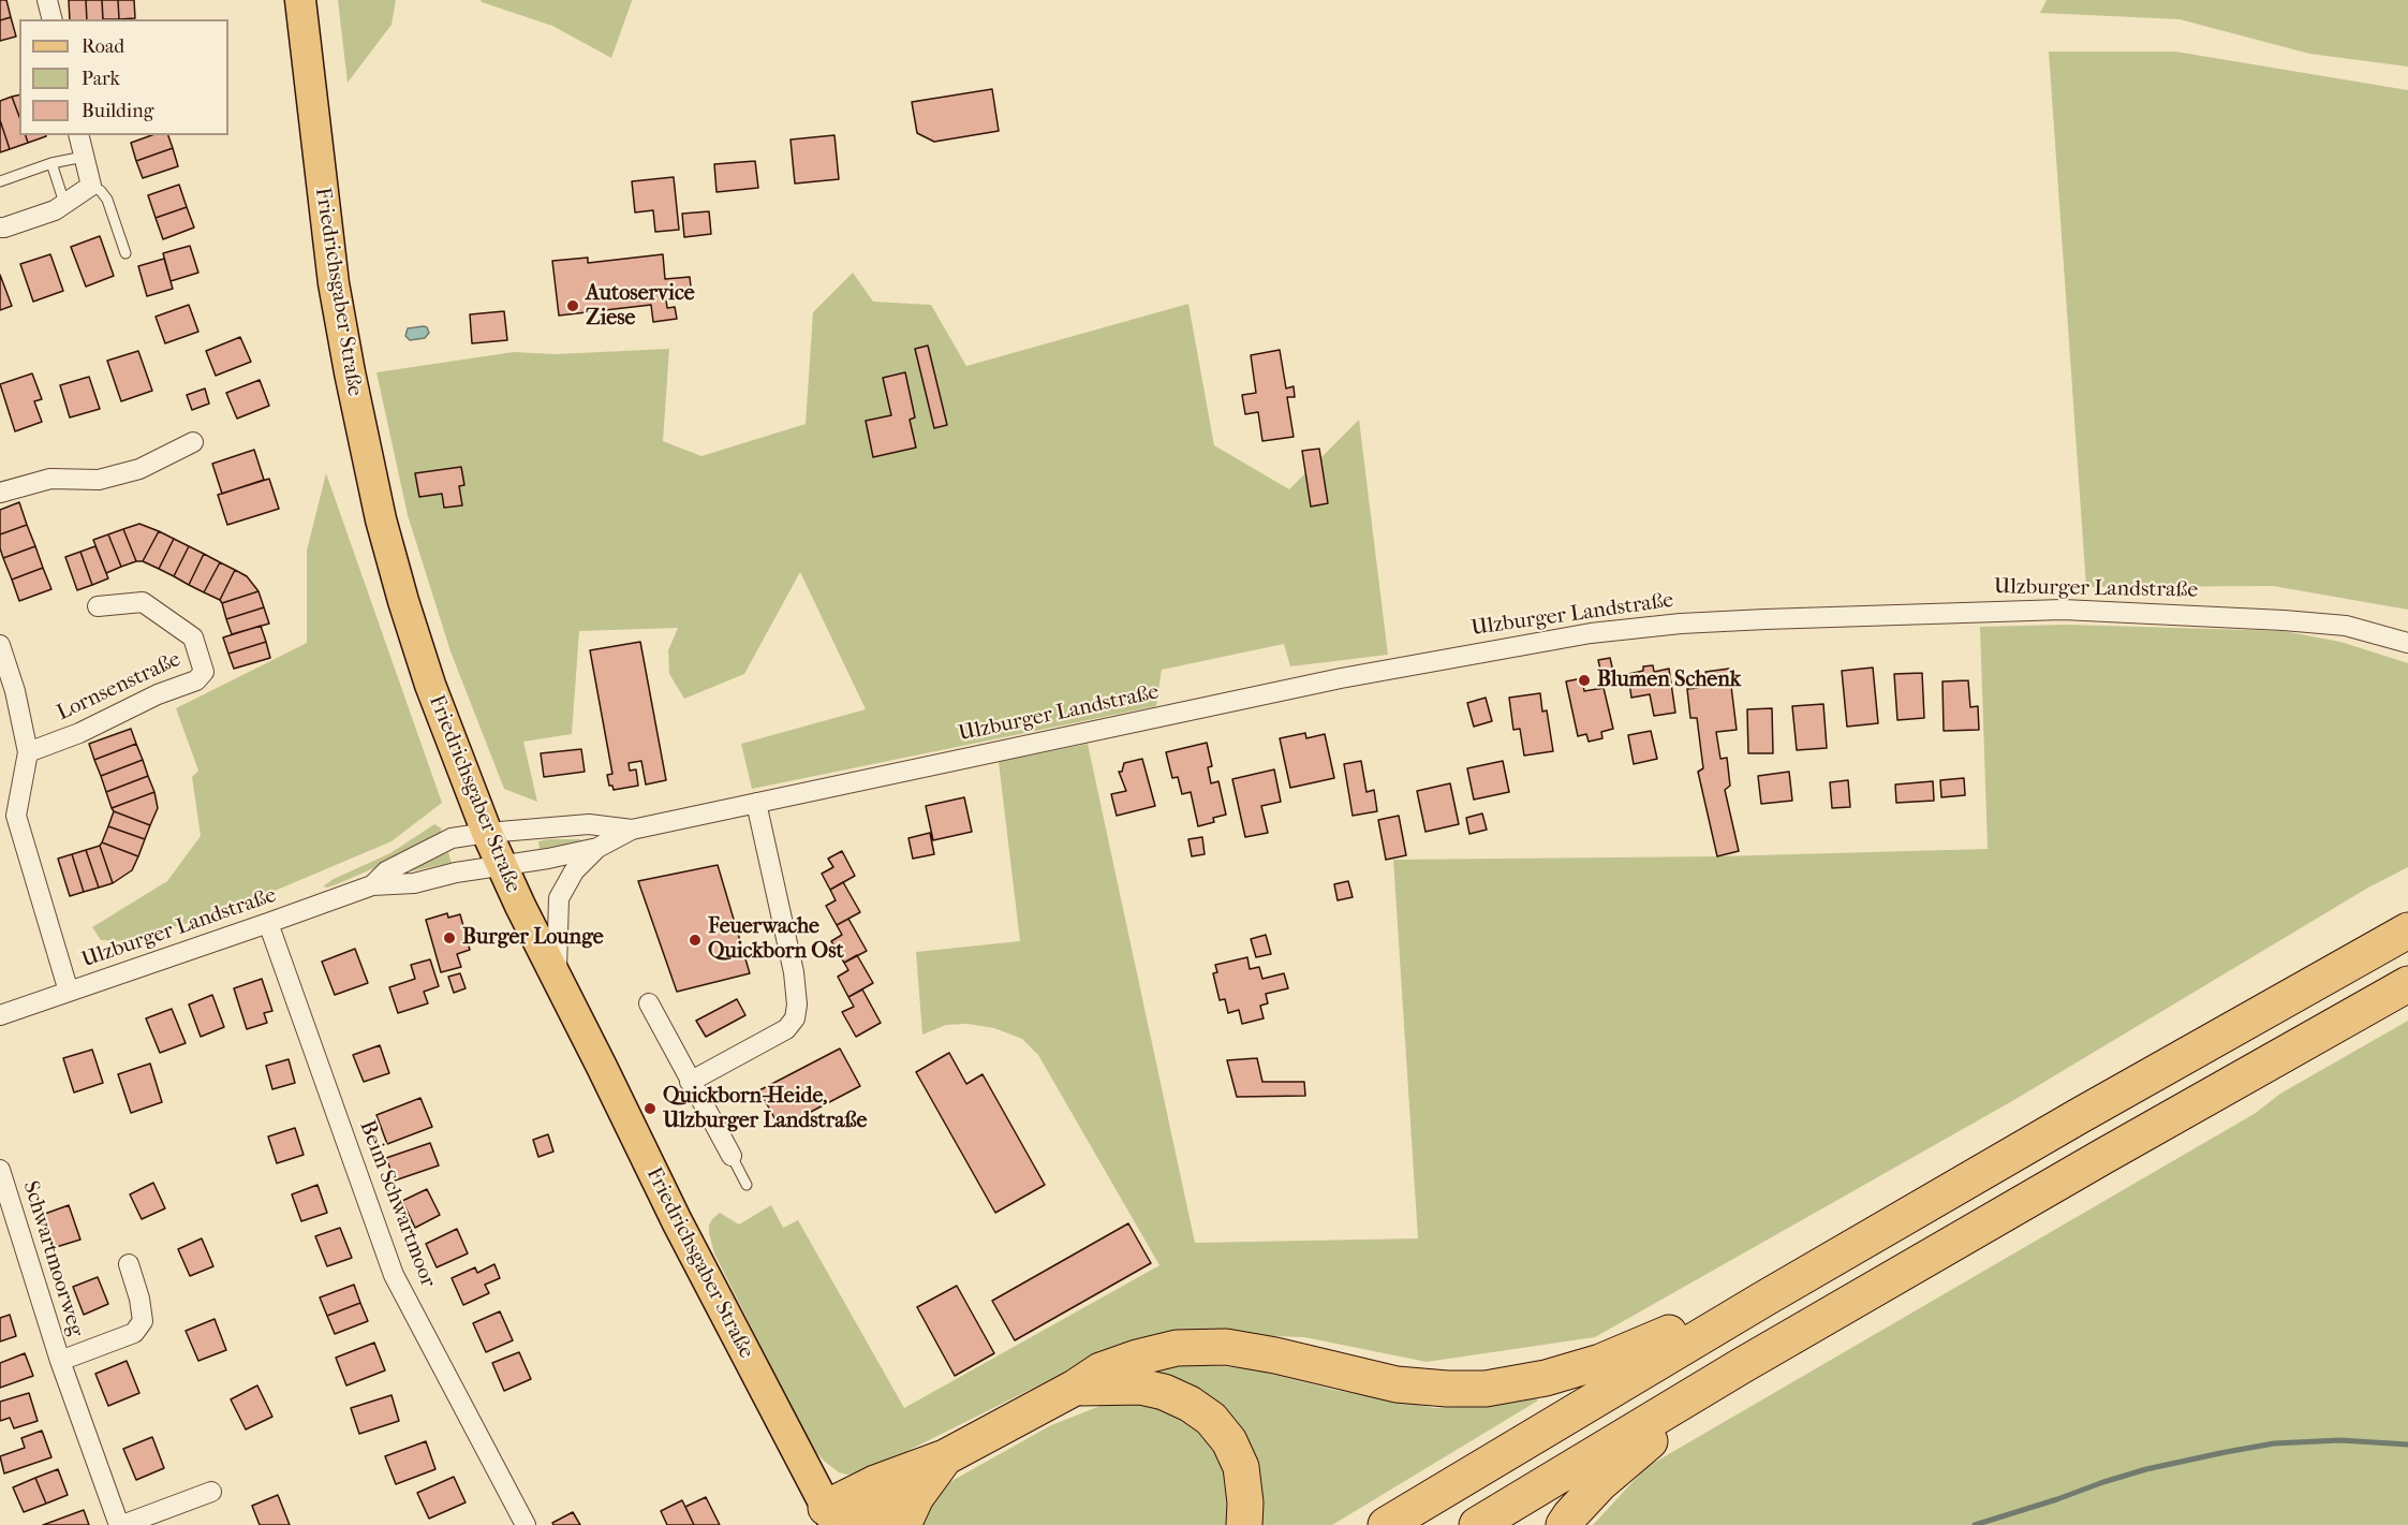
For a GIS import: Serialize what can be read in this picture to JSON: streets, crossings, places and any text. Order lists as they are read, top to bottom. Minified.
{"streets":{"main road":["Friedrichsgaber Straße"],"street":["Ulzburger Landstraße","Lornsenstraße","Beim Schwartmoor","Schwartmoorweg"]},"crossings":[["Friedrichsgaber Straße","Ulzburger Landstraße"],["Ulzburger Landstraße","Beim Schwartmoor"]],"places":["Autoservice Ziese","Blumen Schenk","Burger Lounge","Feuerwache Quickborn Ost","Quickborn-Heide, Ulzburger Landstraße"],"legend":["Road","Park","Building"]}
